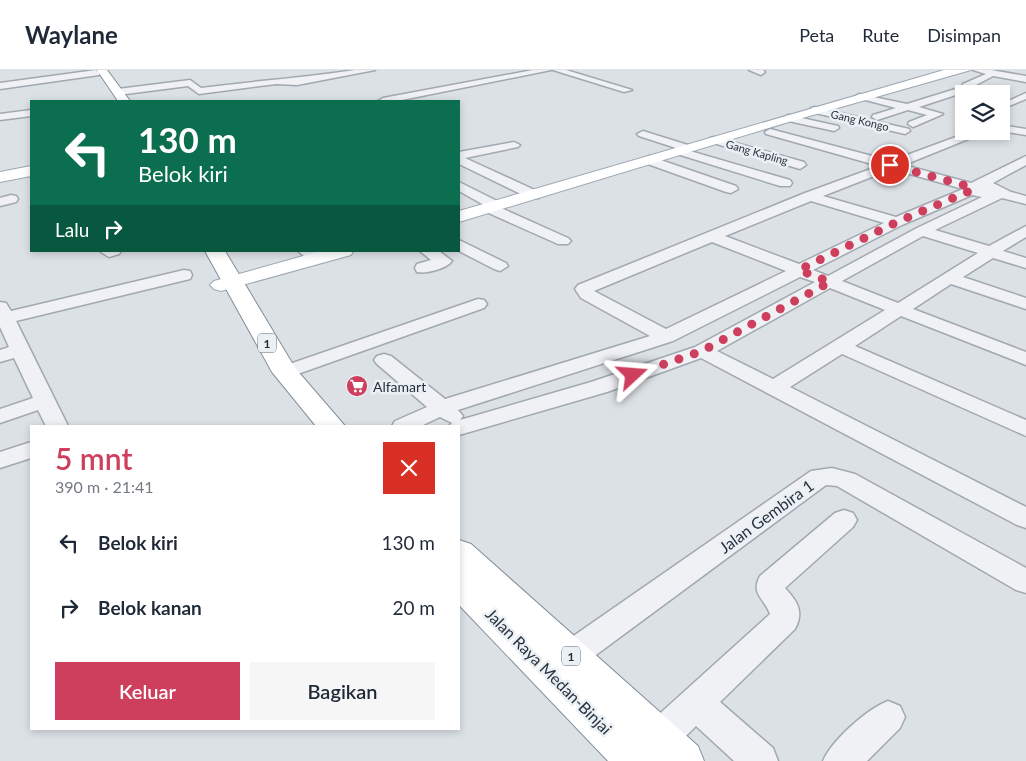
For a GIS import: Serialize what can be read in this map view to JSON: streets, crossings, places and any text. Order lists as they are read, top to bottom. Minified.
{"streets":{"main road":["1","Jalan Raya Medan-Binjai"],"street":["Gang Kongo","Gang Kapling","Jalan Gembira 1"]},"crossings":[["Jalan Gembira 1","Jalan Raya Medan-Binjai"]],"places":{"supermarket":["Alfamart"]},"page":{"header":"Waylane","nav":["Peta","Rute","Disimpan"],"turn":["130 m","Belok kiri"],"then":"Lalu","heading":["5 mnt","390 m · 21:41"],"list":[{"name":"Belok kiri","value":"130 m"},{"name":"Belok kanan","value":"20 m"}],"buttons":["Keluar","Bagikan"]}}
